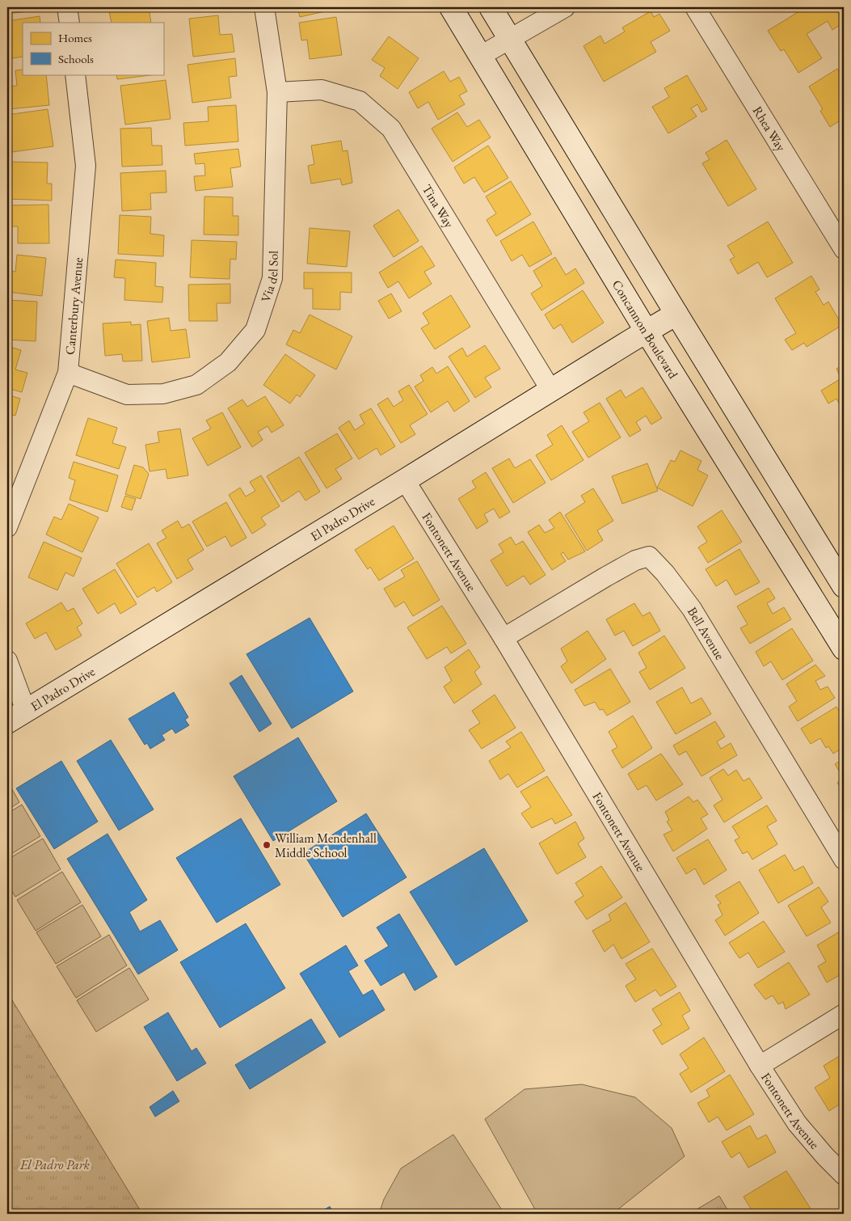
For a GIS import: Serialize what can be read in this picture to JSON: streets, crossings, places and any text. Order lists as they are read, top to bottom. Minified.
{"streets":{"main road":["Concannon Boulevard","El Padro Drive"],"street":["Rhea Way","Tina Way","Via del Sol","Canterbury Avenue","Fontonett Avenue","Bell Avenue"]},"crossings":[["Tina Way","Via del Sol"],["Tina Way","El Padro Drive"],["Via del Sol","Canterbury Avenue"],["Concannon Boulevard","El Padro Drive"],["El Padro Drive","Fontonett Avenue"],["Fontonett Avenue","Bell Avenue"]],"parks":["El Padro Park"],"places":["William Mendenhall Middle School"],"legend":["Homes","Schools"]}
